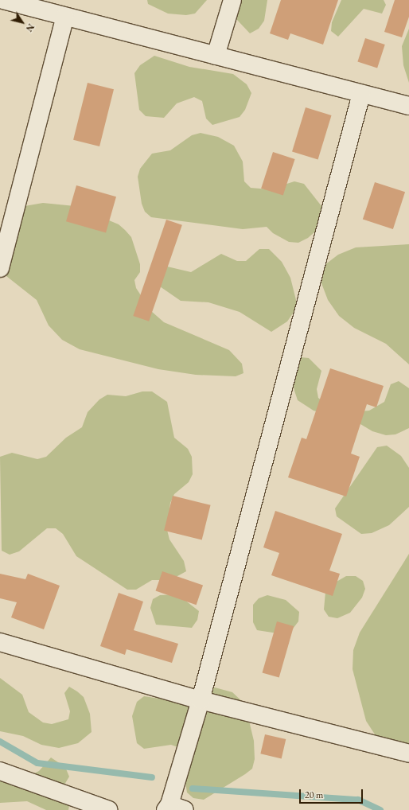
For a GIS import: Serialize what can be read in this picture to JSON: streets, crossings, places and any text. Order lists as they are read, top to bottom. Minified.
{"scale_bar":"20 m","north":"bottom right"}
